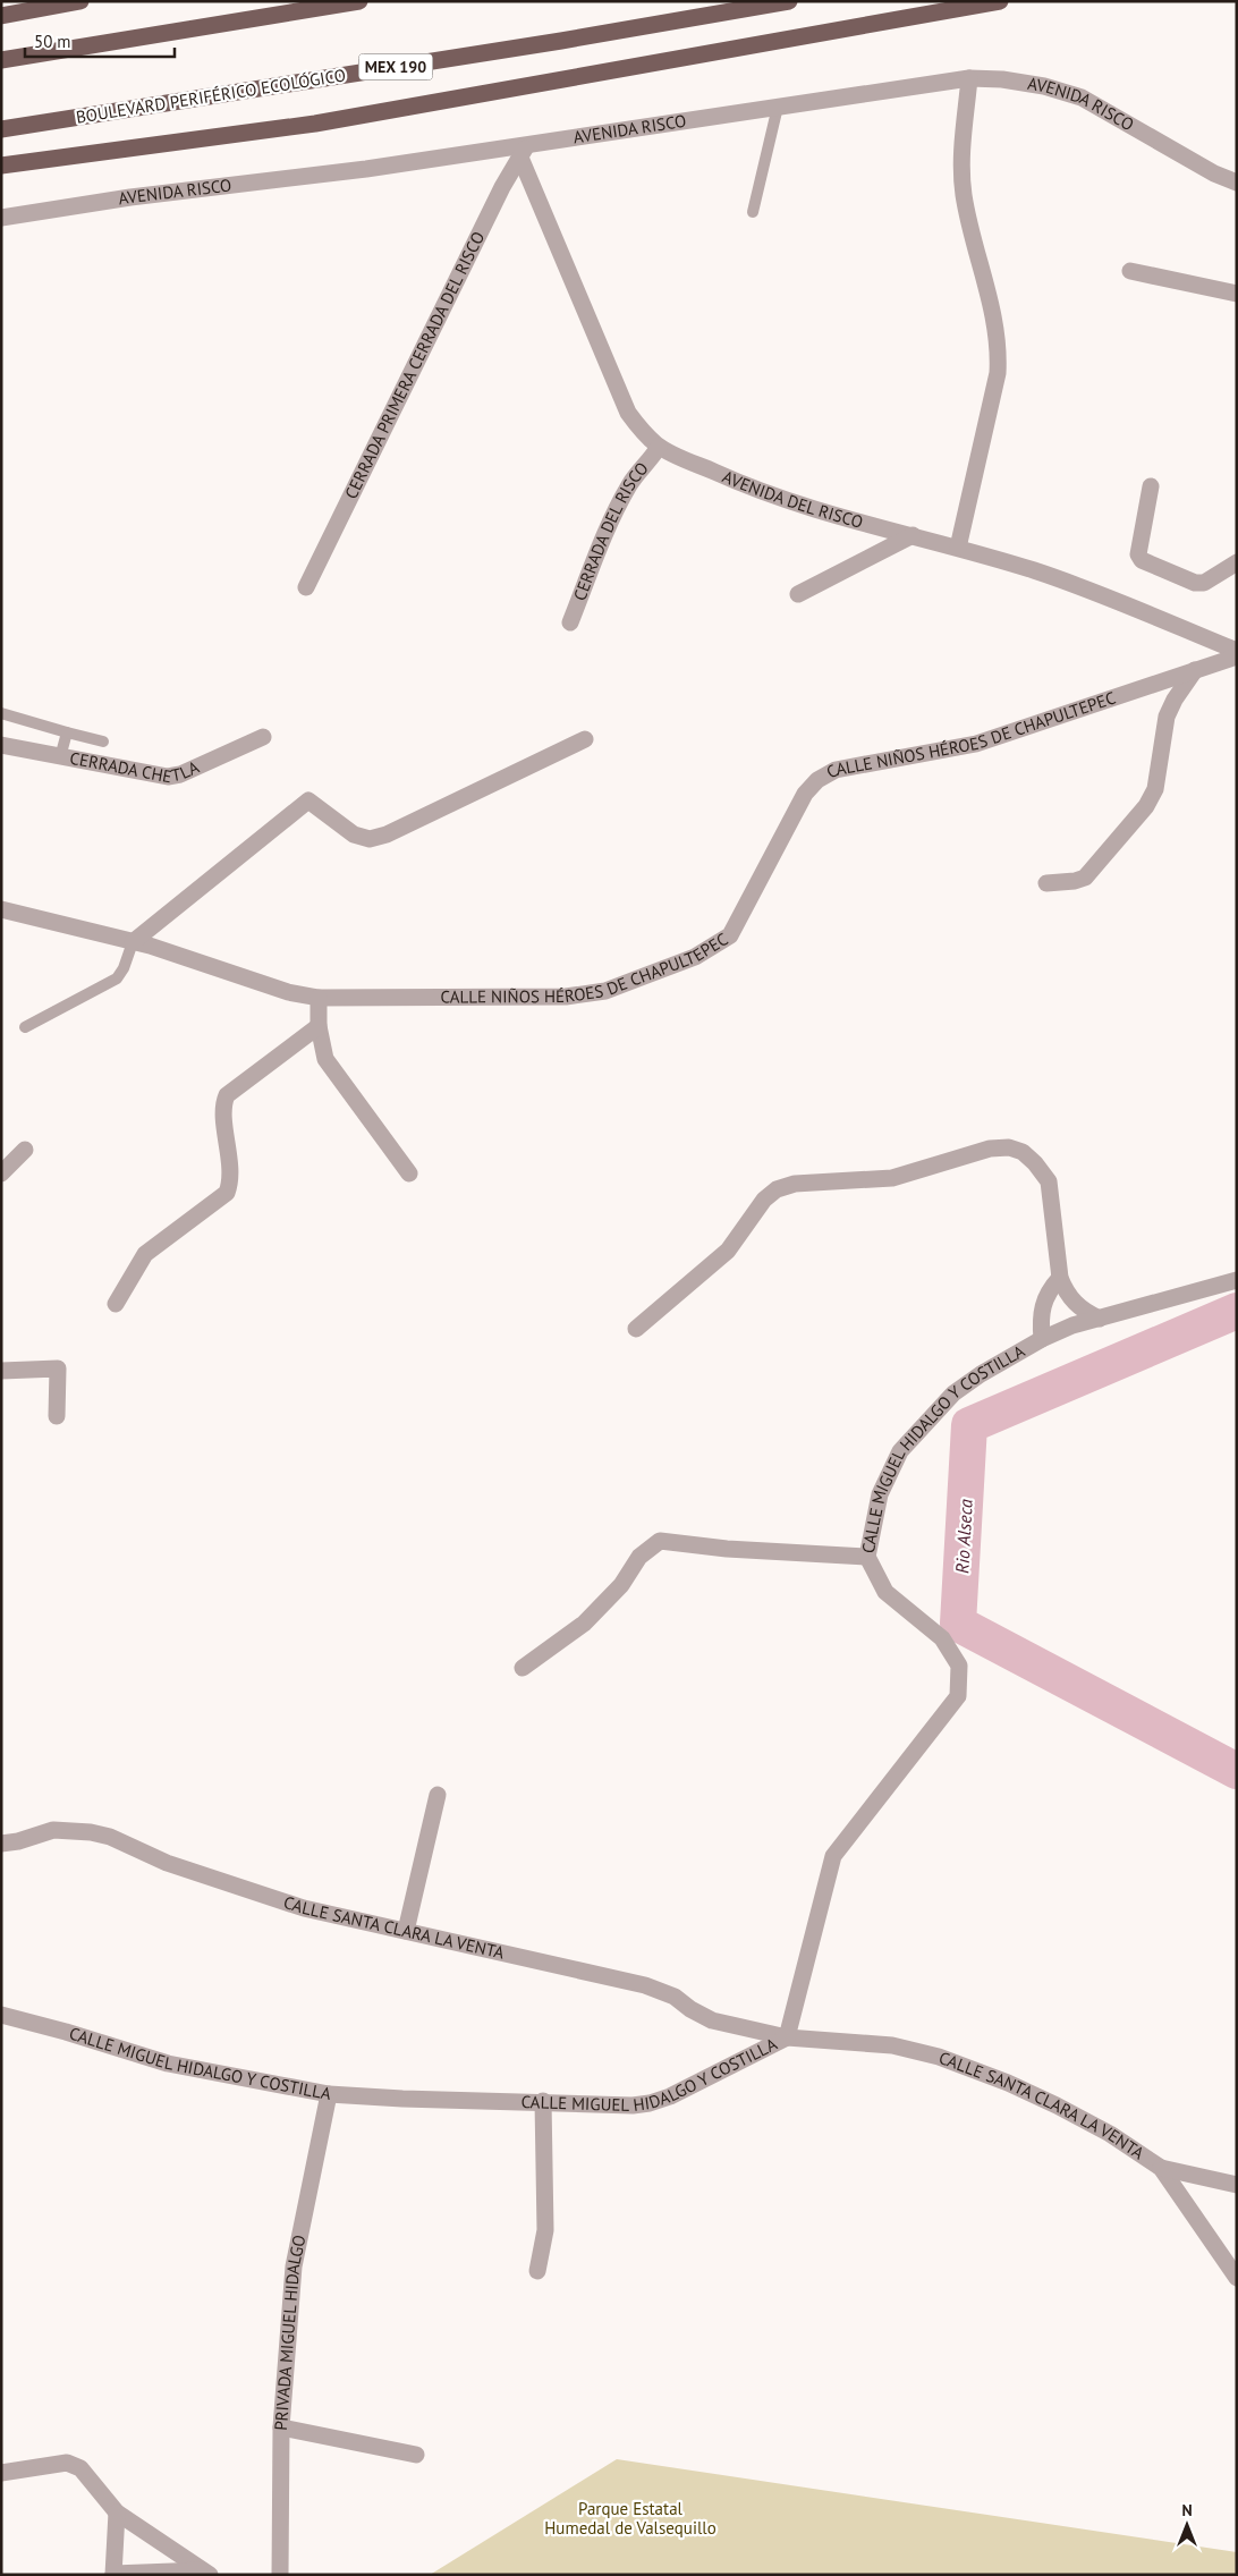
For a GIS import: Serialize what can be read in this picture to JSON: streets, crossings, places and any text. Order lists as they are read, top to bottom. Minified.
{"streets":{"highway":["MEX 190","BOULEVARD PERIFÉRICO ECOLÓGICO"],"street":["AVENIDA RISCO","CERRADA PRIMERA CERRADA DEL RISCO","AVENIDA DEL RISCO","CERRADA DEL RISCO","CALLE NIÑOS HÉROES DE CHAPULTEPEC","CERRADA CHETLA","CALLE MIGUEL HIDALGO Y COSTILLA","CALLE SANTA CLARA LA VENTA","PRIVADA MIGUEL HIDALGO"]},"crossings":[["AVENIDA RISCO","CERRADA PRIMERA CERRADA DEL RISCO"],["AVENIDA RISCO","AVENIDA DEL RISCO"],["CERRADA PRIMERA CERRADA DEL RISCO","AVENIDA DEL RISCO"],["AVENIDA DEL RISCO","CERRADA DEL RISCO"],["CALLE MIGUEL HIDALGO Y COSTILLA","CALLE SANTA CLARA LA VENTA"],["CALLE MIGUEL HIDALGO Y COSTILLA","PRIVADA MIGUEL HIDALGO"]],"water":["Rio Alseca"],"parks":["Parque Estatal Humedal de Valsequillo"],"scale_bar":"50 m","north":"top"}
